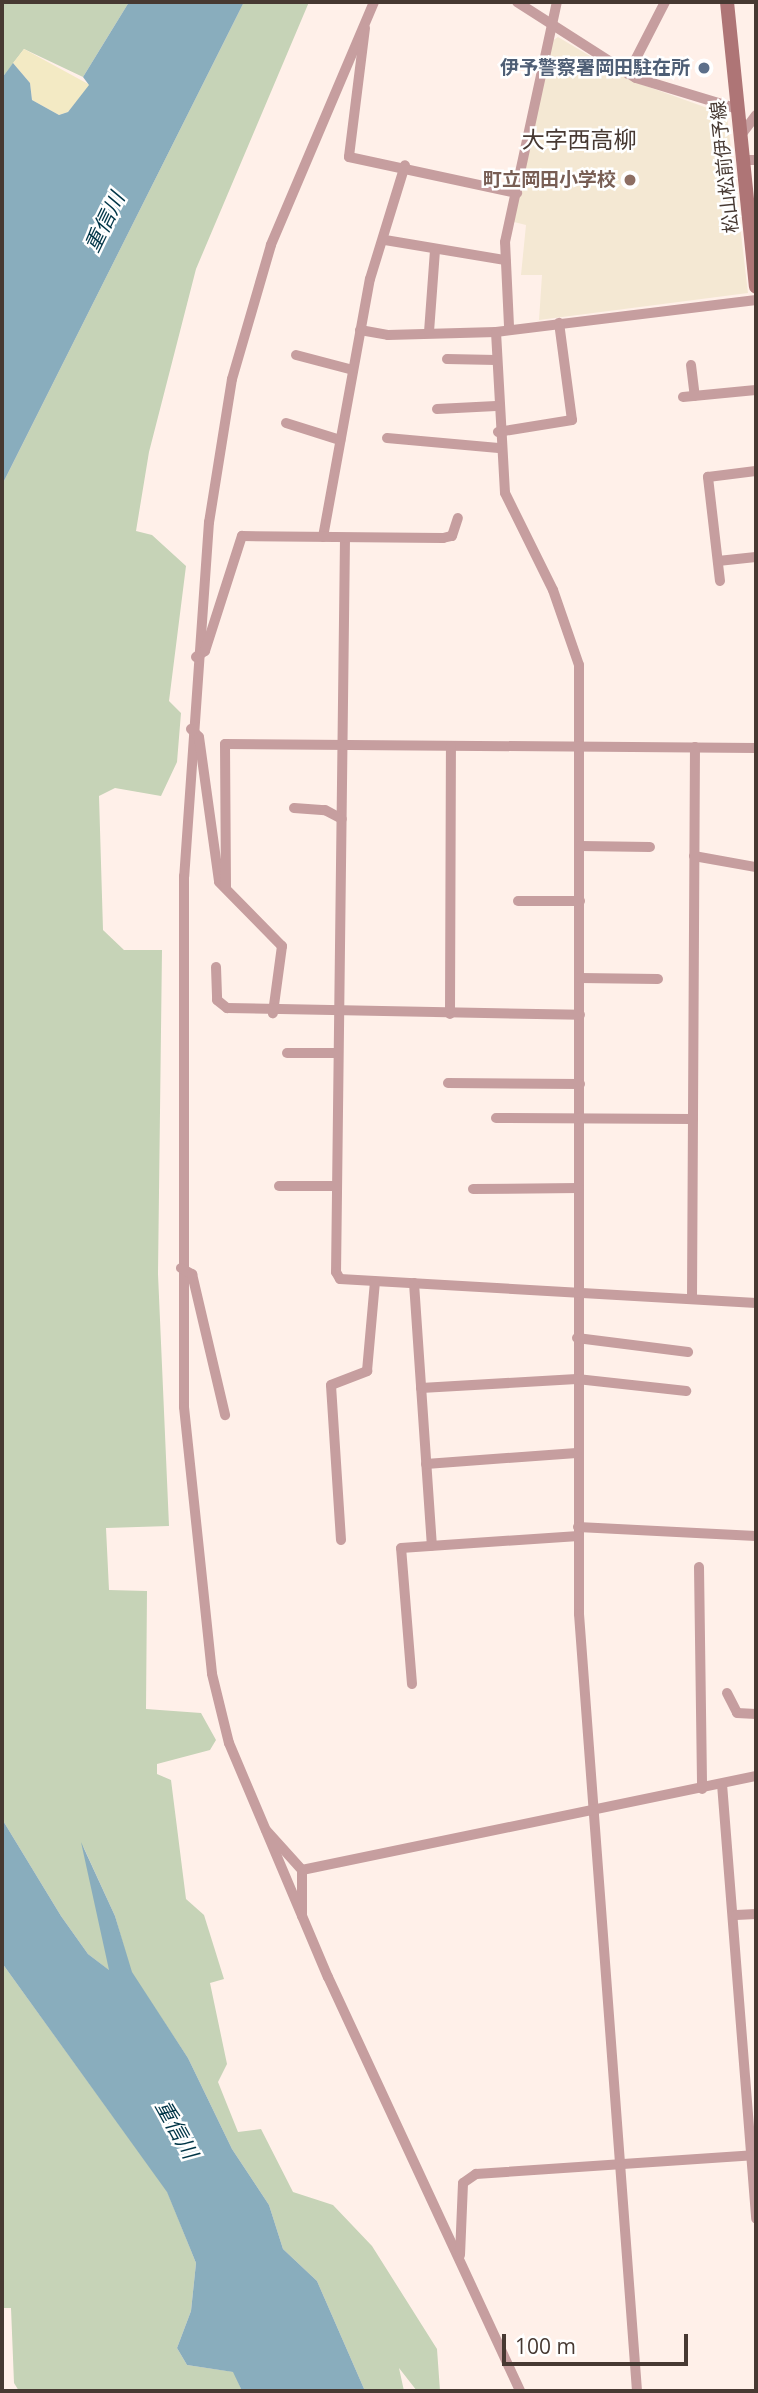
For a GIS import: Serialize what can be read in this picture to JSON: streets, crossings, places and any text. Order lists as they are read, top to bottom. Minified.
{"streets":{"main road":["松山松前伊予線"]},"districts":["大字西高柳"],"water":["重信川"],"places":["伊予警察署岡田駐在所","町立岡田小学校"],"scale_bar":"100 m"}
